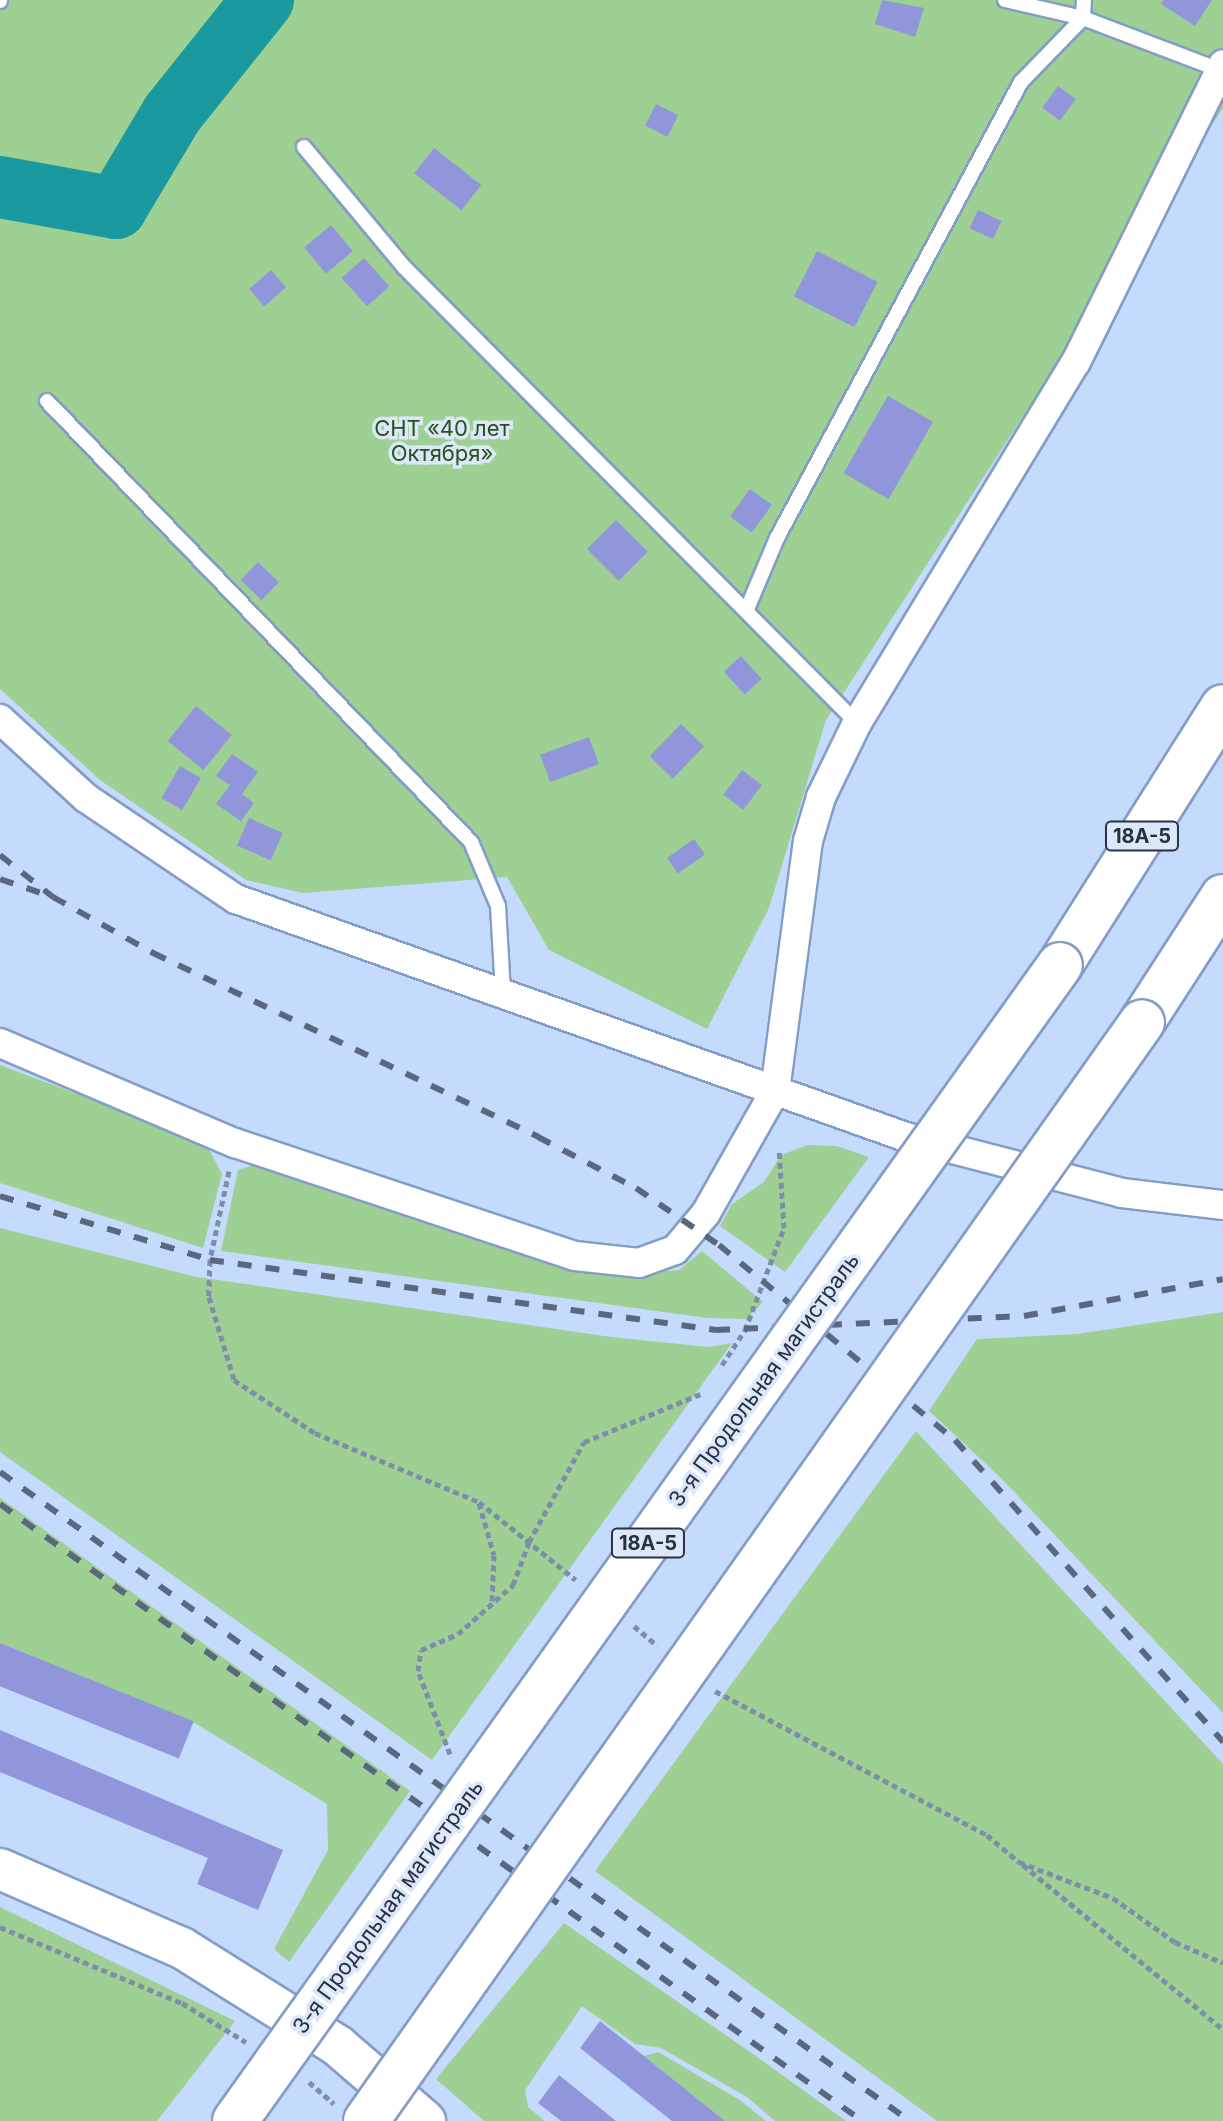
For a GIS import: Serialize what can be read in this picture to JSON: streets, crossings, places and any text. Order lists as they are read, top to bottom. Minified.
{"streets":{"highway":["18А-5","3-я Продольная магистраль"]},"parks":["СНТ «40 лет Октября»"]}
